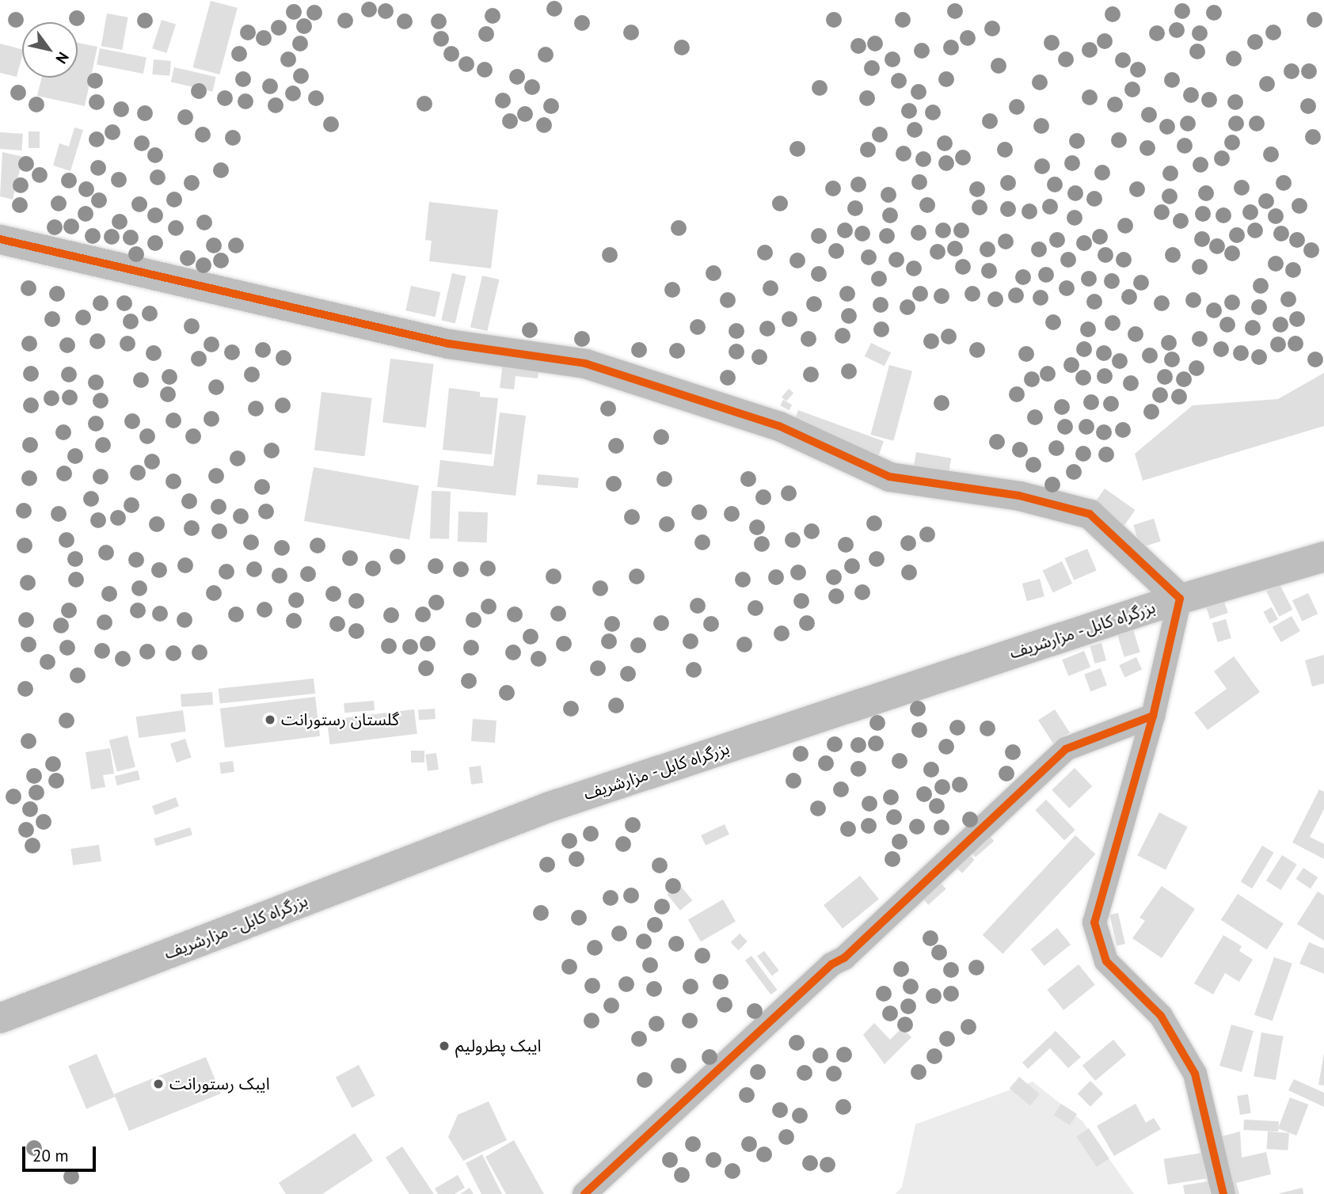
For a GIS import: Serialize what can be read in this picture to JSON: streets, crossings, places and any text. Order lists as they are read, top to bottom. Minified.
{"streets":{"highway":["بزرگراه کابل - مزارشریف"]},"places":["گلستان رستورانت","ایبک پطرولیم","ایبک رستورانت"],"scale_bar":"20 m","north":"bottom right"}
